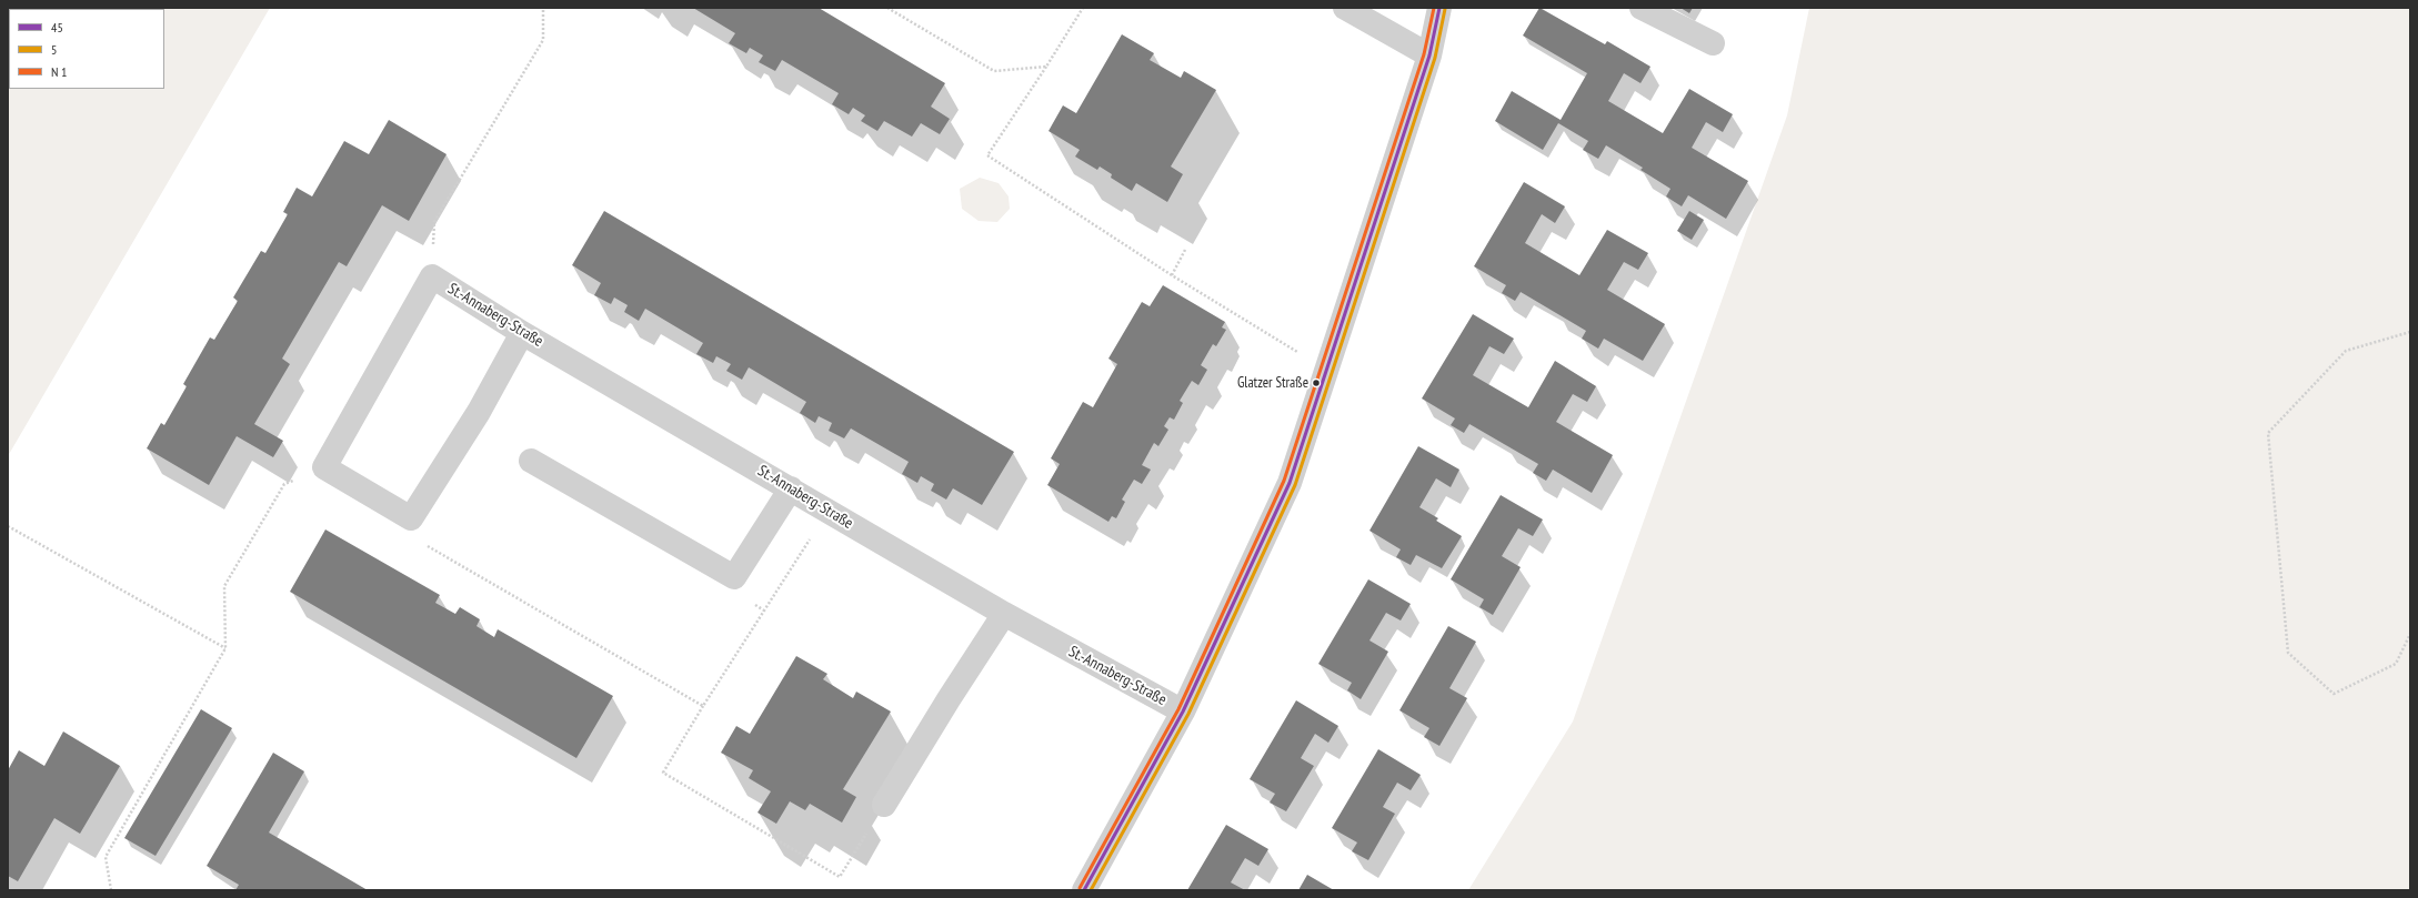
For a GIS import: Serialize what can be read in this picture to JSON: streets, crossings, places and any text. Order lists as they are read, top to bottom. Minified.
{"streets":{"street":["St.-Annaberg-Straße"]},"places":["Glatzer Straße"],"lines":["transit line 45","transit line 5"],"legend":["45","5","N 1"]}
